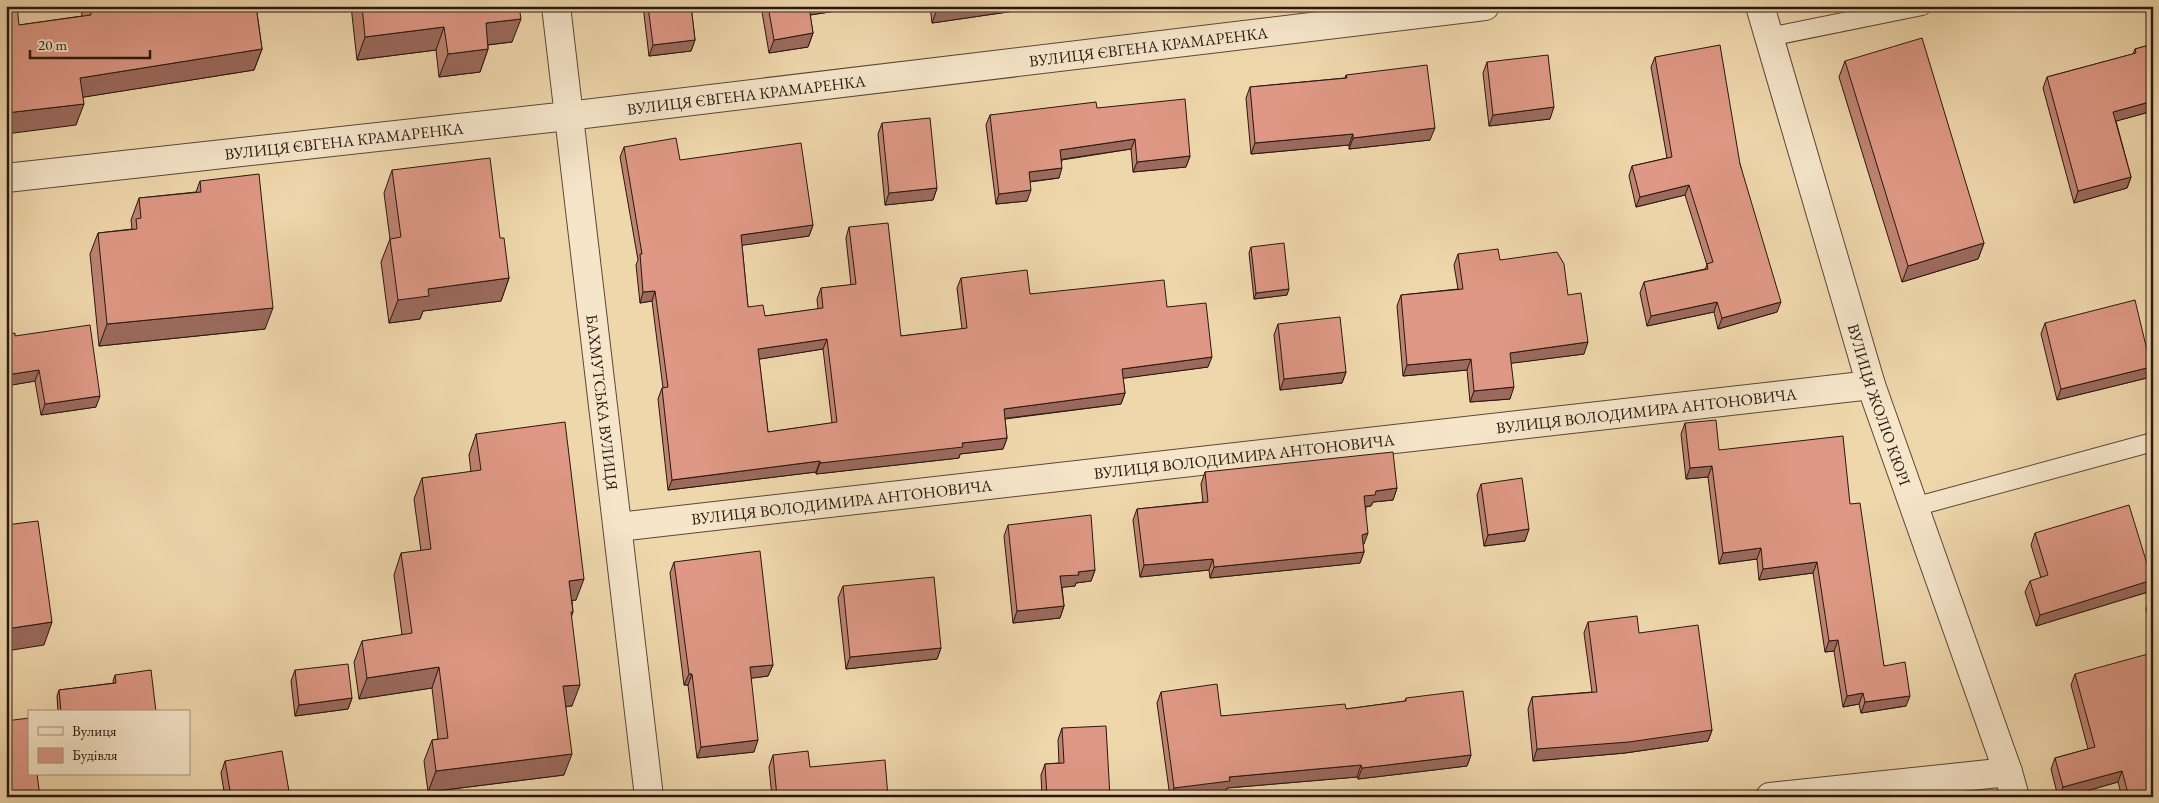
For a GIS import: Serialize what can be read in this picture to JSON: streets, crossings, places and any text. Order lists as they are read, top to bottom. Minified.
{"streets":{"street":["ВУЛИЦЯ ЄВГЕНА КРАМАРЕНКА","БАХМУТСЬКА ВУЛИЦЯ","ВУЛИЦЯ ЖОЛІО КЮРІ","ВУЛИЦЯ ВОЛОДИМИРА АНТОНОВИЧА"]},"crossings":[["ВУЛИЦЯ ЄВГЕНА КРАМАРЕНКА","БАХМУТСЬКА ВУЛИЦЯ"],["БАХМУТСЬКА ВУЛИЦЯ","ВУЛИЦЯ ВОЛОДИМИРА АНТОНОВИЧА"],["ВУЛИЦЯ ЖОЛІО КЮРІ","ВУЛИЦЯ ВОЛОДИМИРА АНТОНОВИЧА"]],"legend":["Вулиця","Будівля"],"scale_bar":"20 m"}
